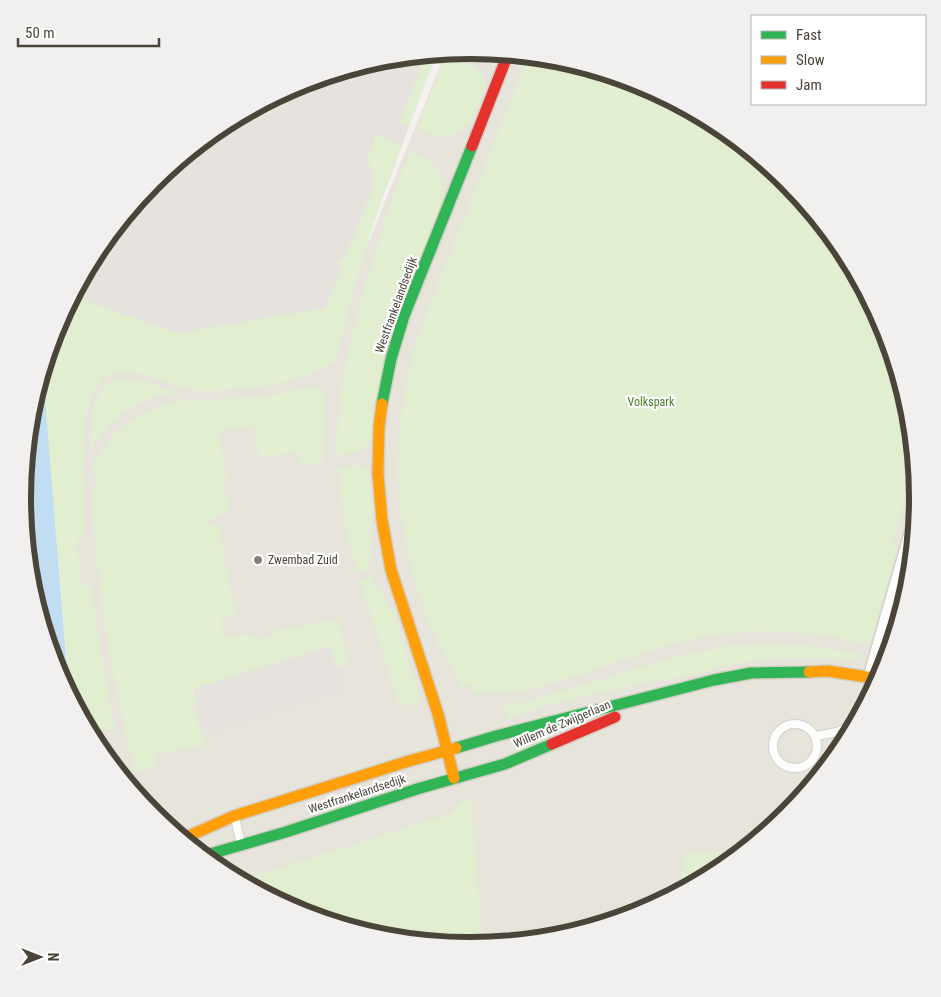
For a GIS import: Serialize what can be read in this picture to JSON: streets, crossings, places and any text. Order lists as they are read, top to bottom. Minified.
{"streets":{"street":["Westfrankelandsedijk","Willem de Zwijgerlaan"]},"crossings":[["Westfrankelandsedijk","Willem de Zwijgerlaan"]],"parks":["Volkspark"],"places":["Zwembad Zuid"],"legend":["Fast","Slow","Jam"],"scale_bar":"50 m","north":"right"}
